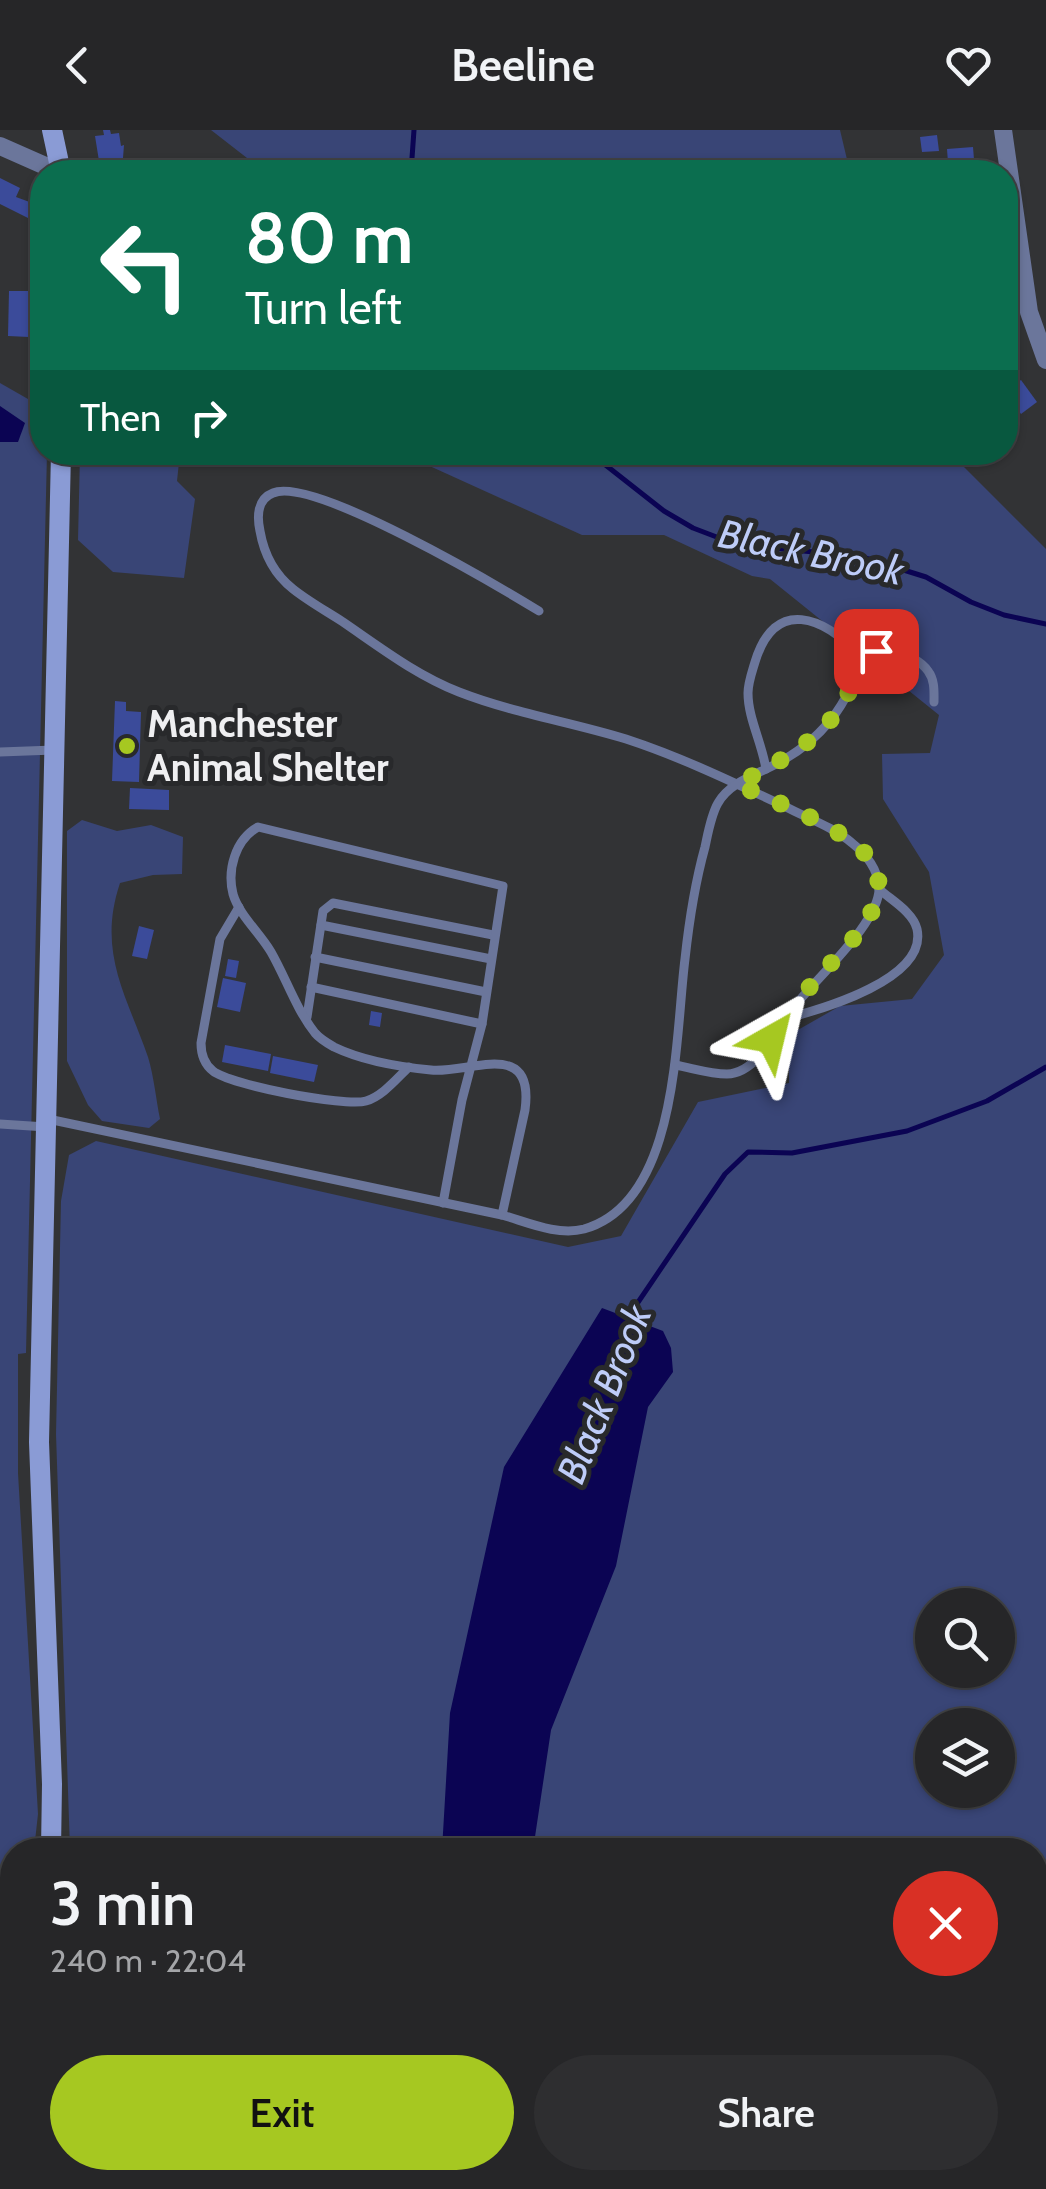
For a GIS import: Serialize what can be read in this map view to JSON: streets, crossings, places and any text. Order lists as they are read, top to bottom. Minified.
{"water":["Black Brook"],"places":["Manchester Animal Shelter"],"page":{"header":"Beeline","turn":["80 m","Turn left"],"then":"Then","heading":["3 min","240 m · 22:04"],"buttons":["Exit","Share"]}}
